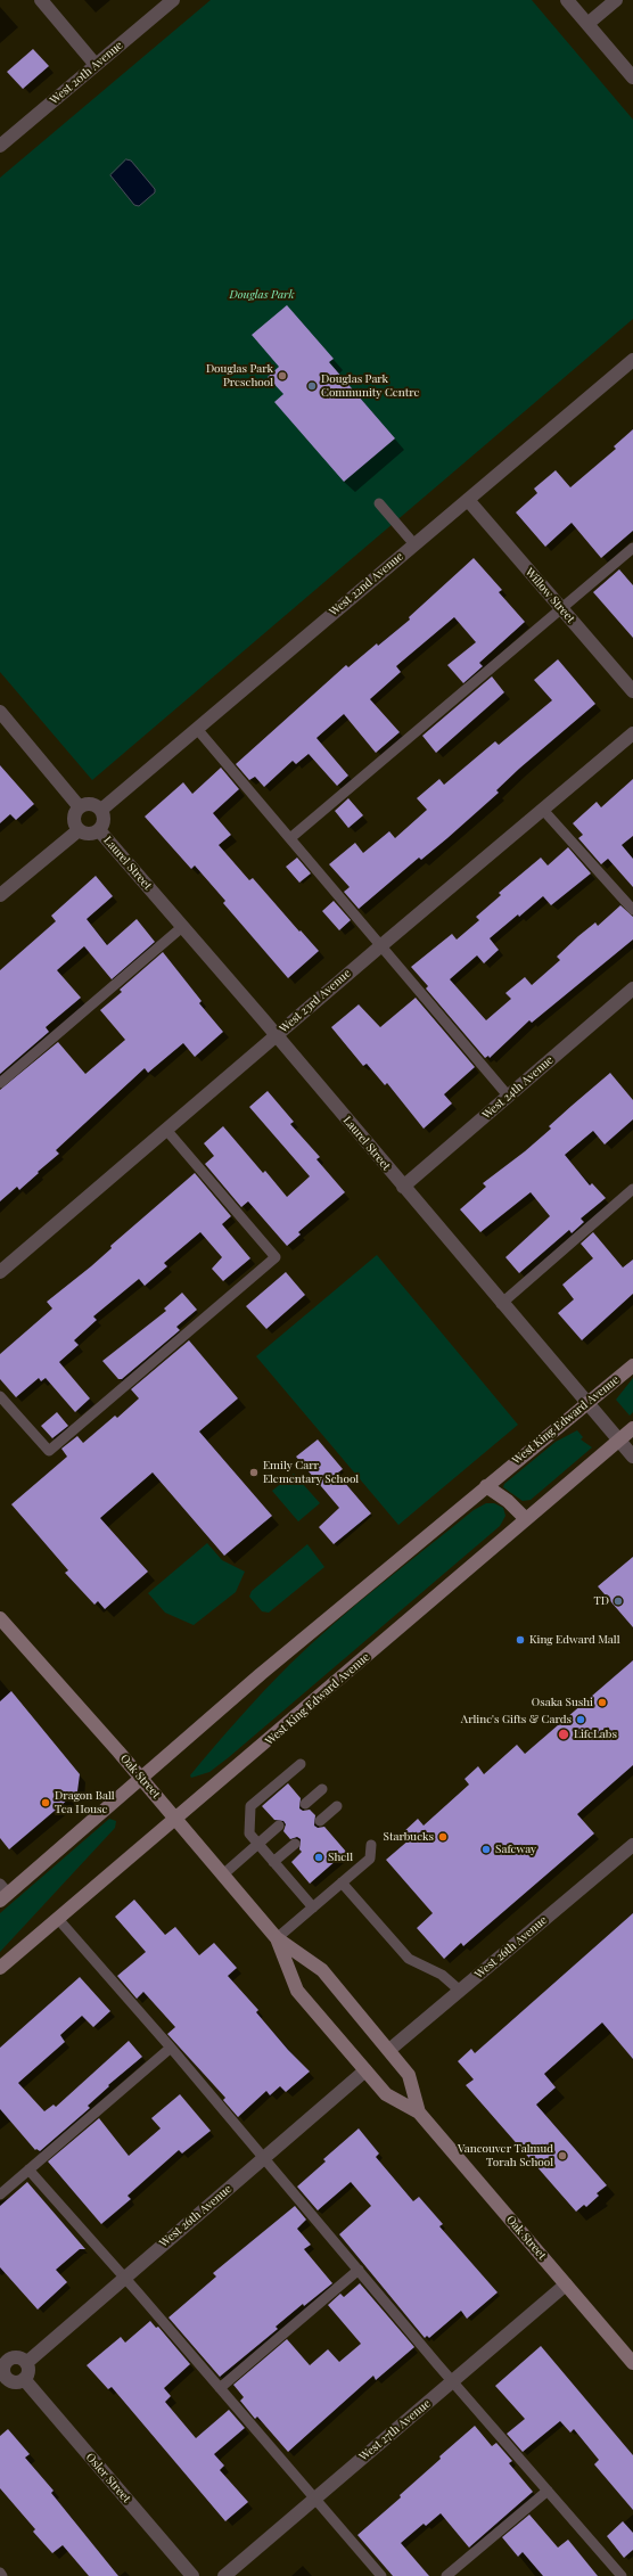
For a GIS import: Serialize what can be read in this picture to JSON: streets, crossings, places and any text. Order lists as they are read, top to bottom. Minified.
{"streets":{"main road":["West King Edward Avenue","Oak Street"],"street":["West 20th Avenue","West 22nd Avenue","Willow Street","Laurel Street","West 23rd Avenue","West 24th Avenue","West 26th Avenue","West 27th Avenue","Osler Street"]},"crossings":[["West 22nd Avenue","Willow Street"],["West 22nd Avenue","Laurel Street"],["Laurel Street","West 23rd Avenue"],["Laurel Street","West 24th Avenue"],["Laurel Street","West King Edward Avenue"],["West King Edward Avenue","Oak Street"],["Oak Street","West 26th Avenue"],["Oak Street","West 27th Avenue"],["West 26th Avenue","Osler Street"]],"parks":["Douglas Park"],"places":["Douglas Park Preschool","Douglas Park Community Centre","Emily Carr Elementary School","TD","King Edward Mall","Osaka Sushi","Arline's Gifts & Cards","LifeLabs","Dragon Ball Tea House","Starbucks","Safeway","Shell","Vancouver Talmud Torah School"]}
